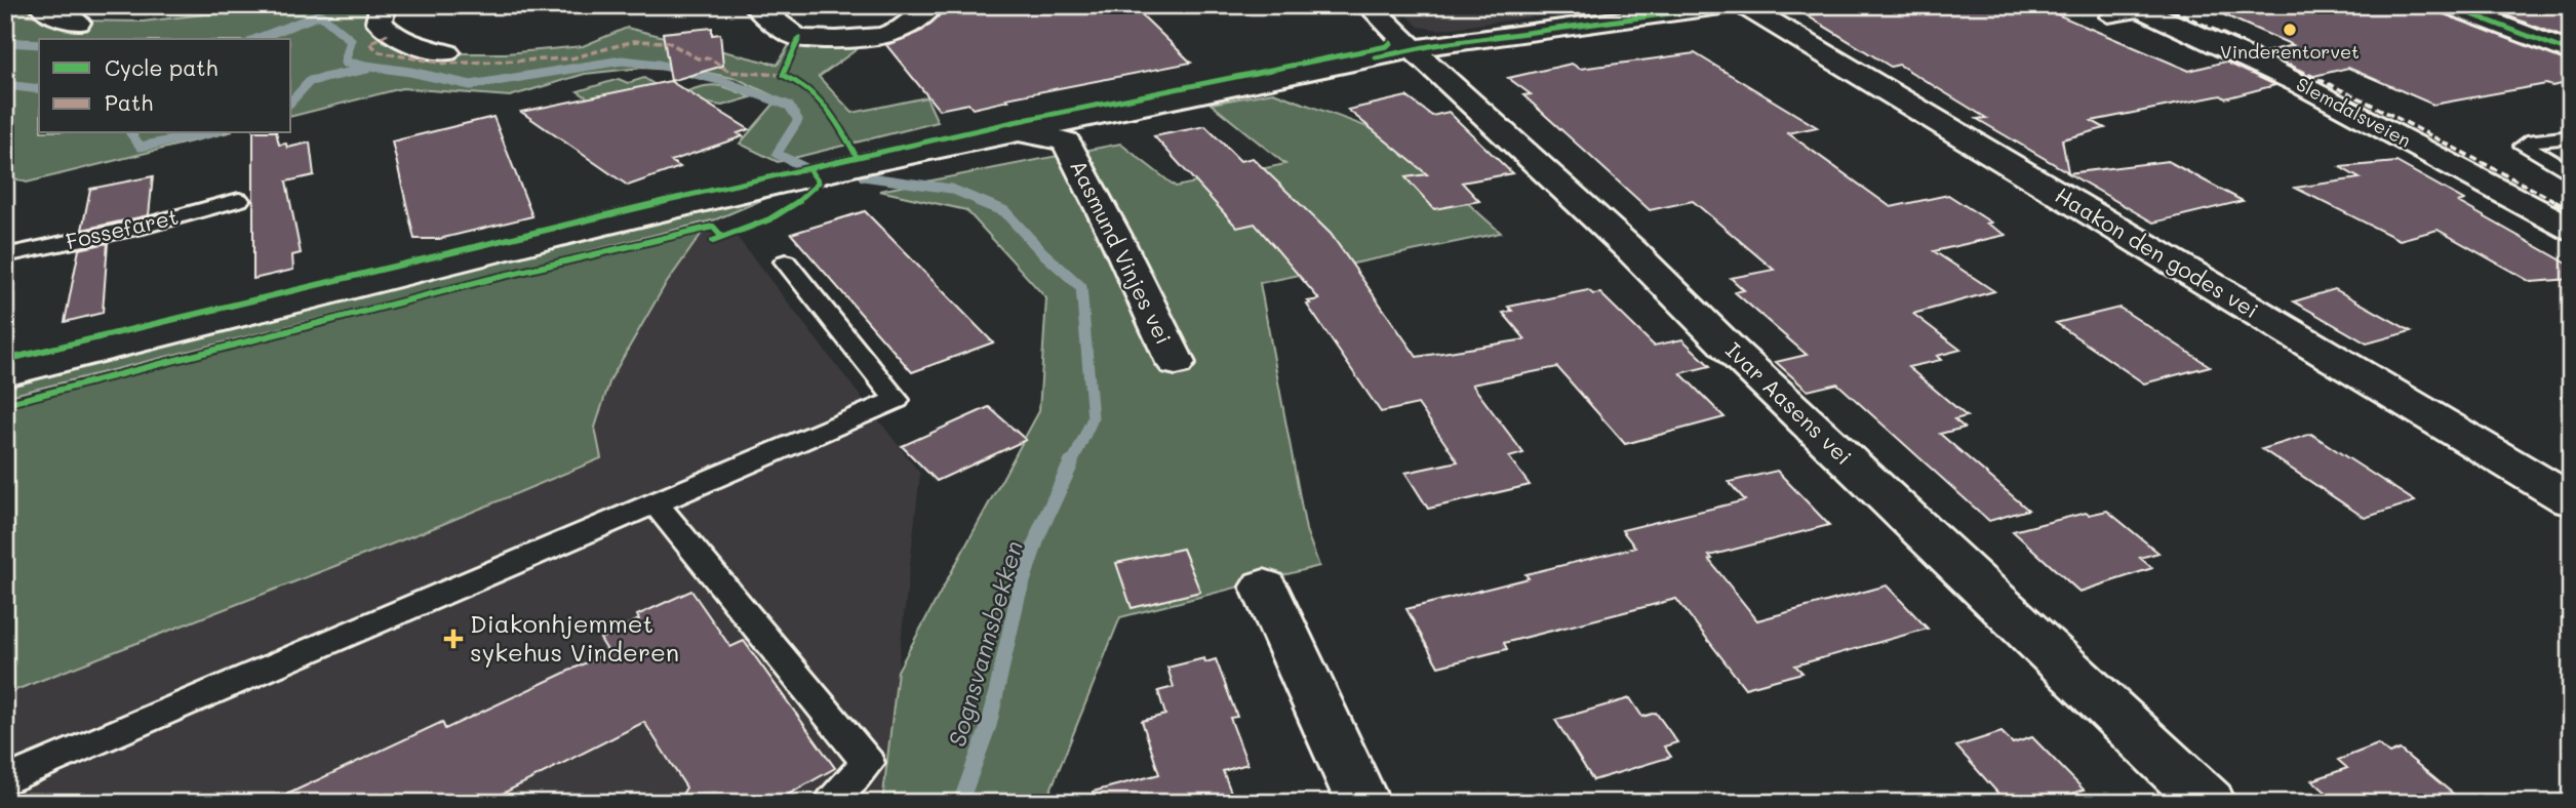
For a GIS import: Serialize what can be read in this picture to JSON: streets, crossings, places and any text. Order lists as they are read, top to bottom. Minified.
{"streets":{"street":["Slemdalsveien","Aasmund Vinjes vei","Haakon den godes vei","Ivar Aasens vei"],"lane":["Fossefaret"]},"water":["Sognsvannsbekken"],"places":{"other":["Vinderentorvet"],"health":["Diakonhjemmet sykehus Vinderen"]},"legend":["Cycle path","Path"]}
